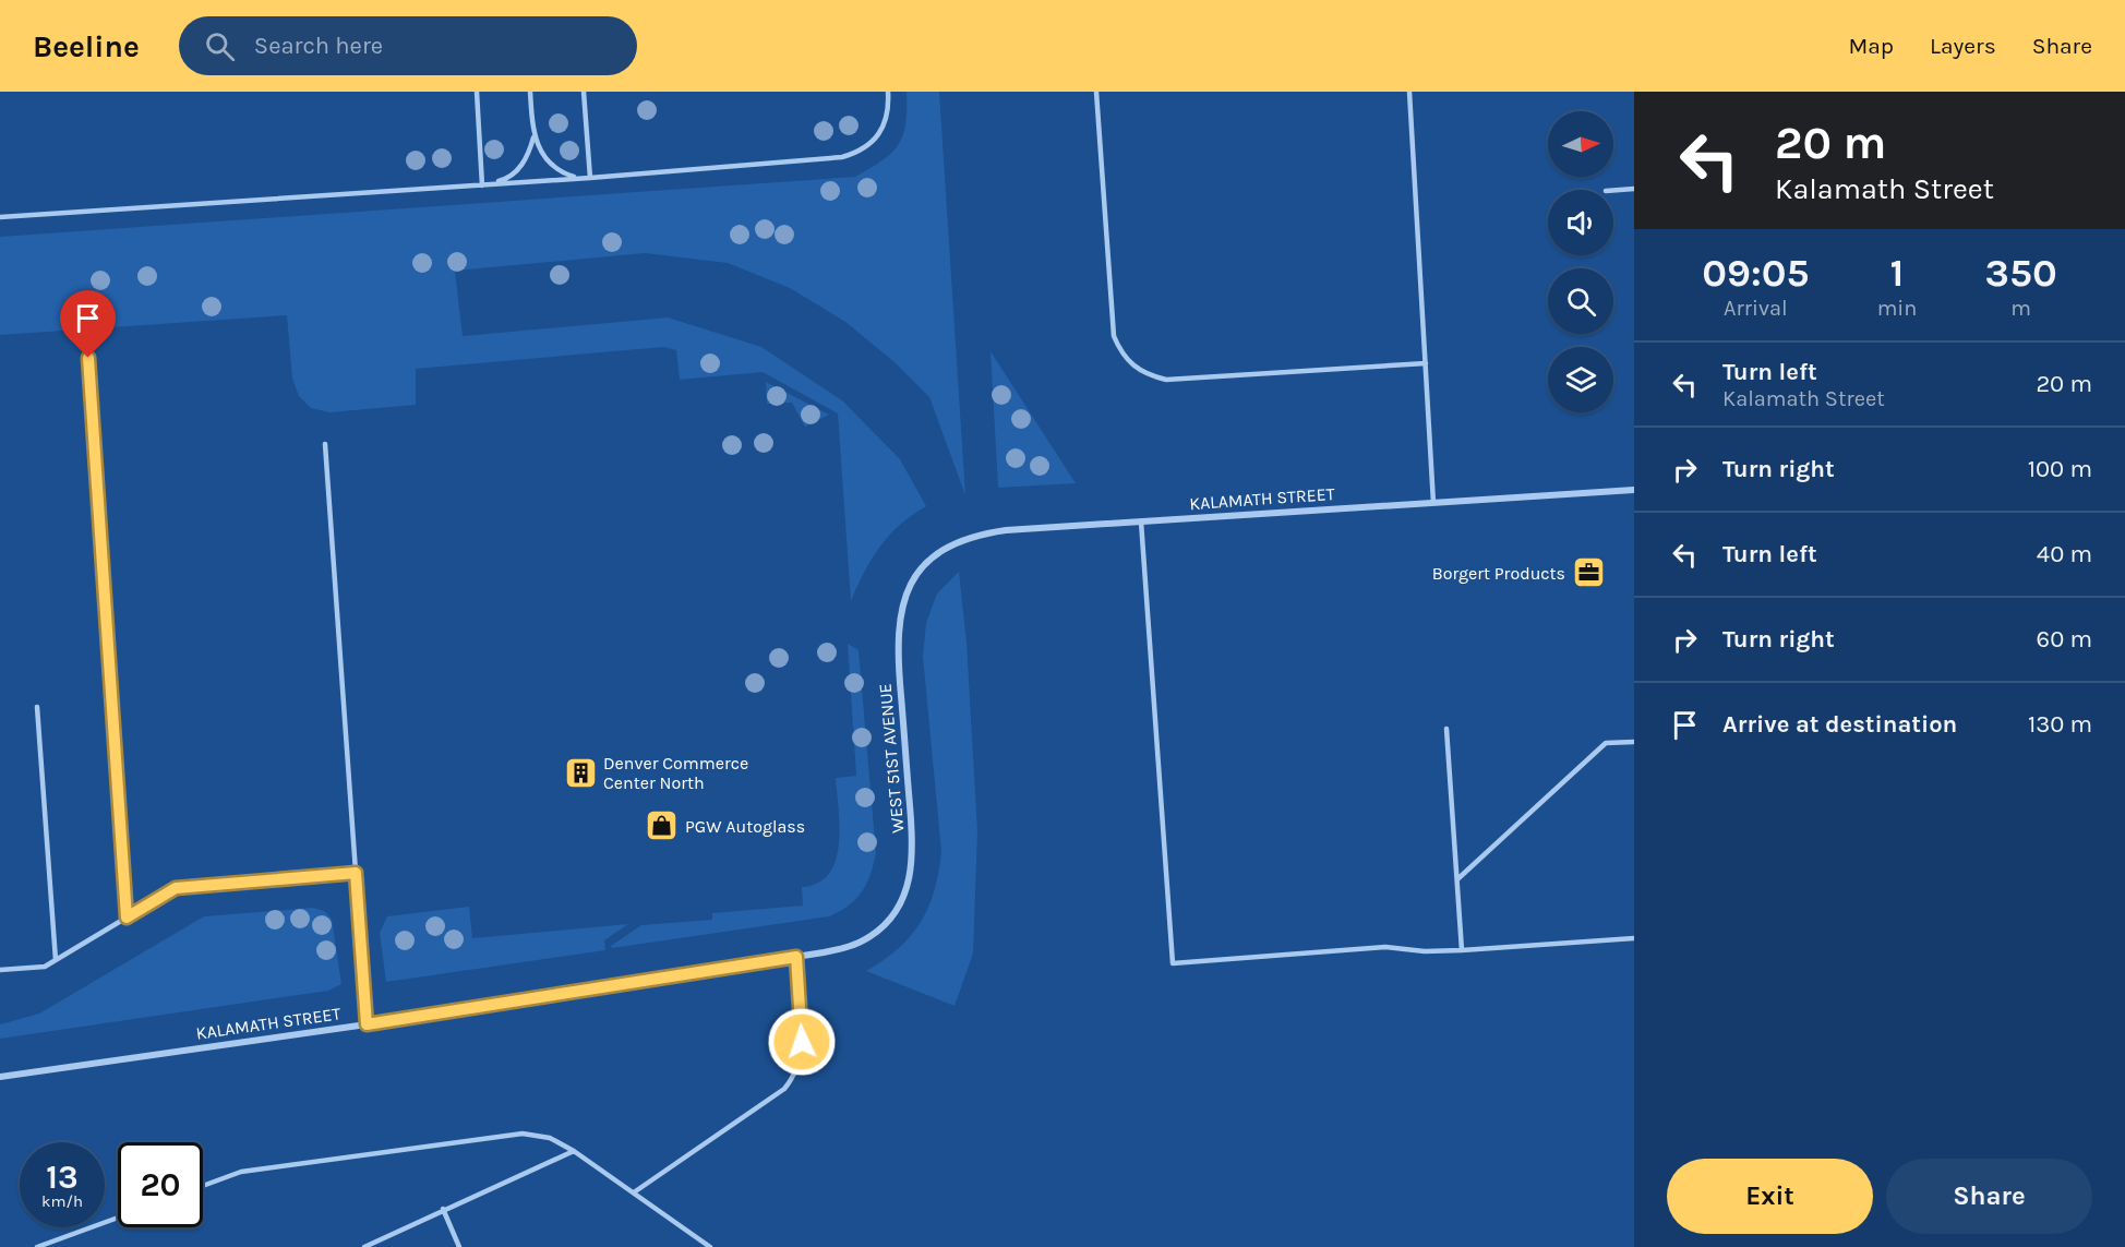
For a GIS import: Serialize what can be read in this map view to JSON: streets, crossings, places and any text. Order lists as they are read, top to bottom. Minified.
{"streets":{"street":["KALAMATH STREET","WEST 51ST AVENUE"]},"crossings":[["KALAMATH STREET","WEST 51ST AVENUE"]],"places":{"office":["Borgert Products"],"building":["Denver Commerce Center North"],"shop":["PGW Autoglass"]},"north":"right","page":{"header":"Beeline","search":"Search here","nav":["Map","Layers","Share"],"turn":["20 m","Kalamath Street"],"eta":["09:05","Arrival","1","min","350","m"],"list":[{"name":"Turn left","note":"Kalamath Street","value":"20 m"},{"name":"Turn right","value":"100 m"},{"name":"Turn left","value":"40 m"},{"name":"Turn right","value":"60 m"},{"name":"Arrive at destination","value":"130 m"}],"speed":"13 km/h","limit":"20","buttons":["Exit","Share"]}}
